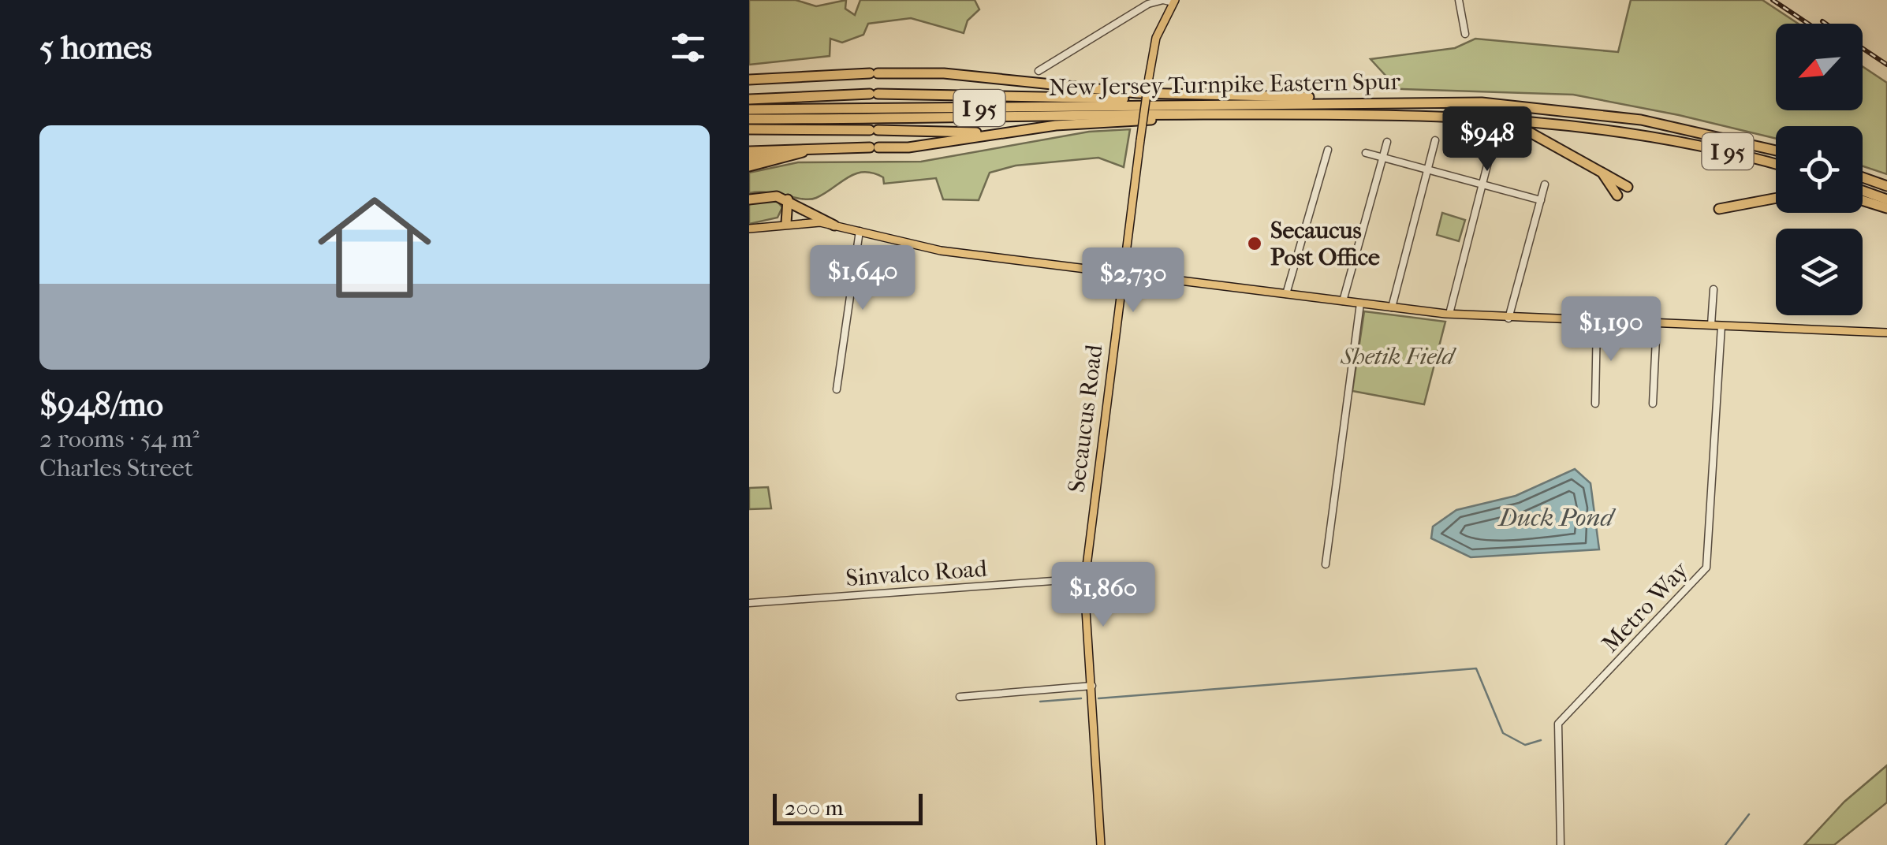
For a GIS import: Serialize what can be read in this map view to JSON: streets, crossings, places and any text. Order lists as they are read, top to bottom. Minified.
{"streets":{"highway":["New Jersey Turnpike Eastern Spur","I 95"],"main road":["Secaucus Road"],"street":["Sinvalco Road","Metro Way"]},"crossings":[["Secaucus Road","Sinvalco Road"]],"water":["Duck Pond"],"parks":["Shetik Field"],"places":["Secaucus Post Office"],"scale_bar":"200 m","north":"bottom left","page":{"heading":"5 homes","list":[{"name":"$948/mo","note":"2 rooms · 54 m² · Charles Street"}],"price":["$948","$1,640","$2,730","$1,190","$1,860"],"scale":"200 m"}}
